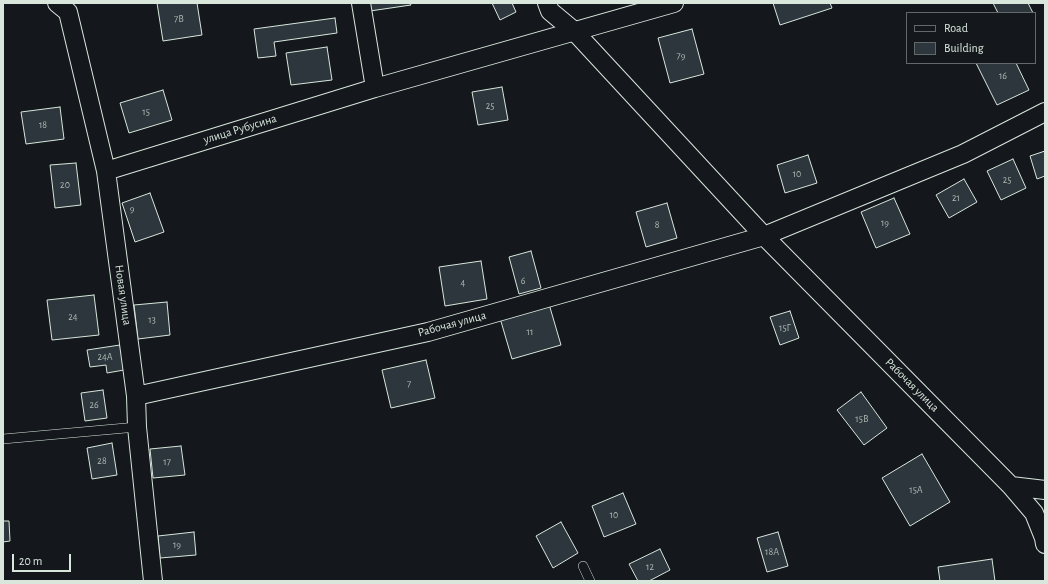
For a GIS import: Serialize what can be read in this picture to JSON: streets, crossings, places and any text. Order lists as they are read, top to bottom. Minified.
{"streets":{"street":["улица Рубусина","Новая улица","Рабочая улица"]},"crossings":[["улица Рубусина","Новая улица"],["улица Рубусина","Рабочая улица"],["Новая улица","Рабочая улица"]],"house_numbers":["7В","79","16","25","15","18","10","25","20","21","9","19","8","6","4","24","13","15Г","11","24А","7","26","15В","28","17","15А","10","19","18А","12"],"legend":["Road","Building"],"scale_bar":"20 m"}
